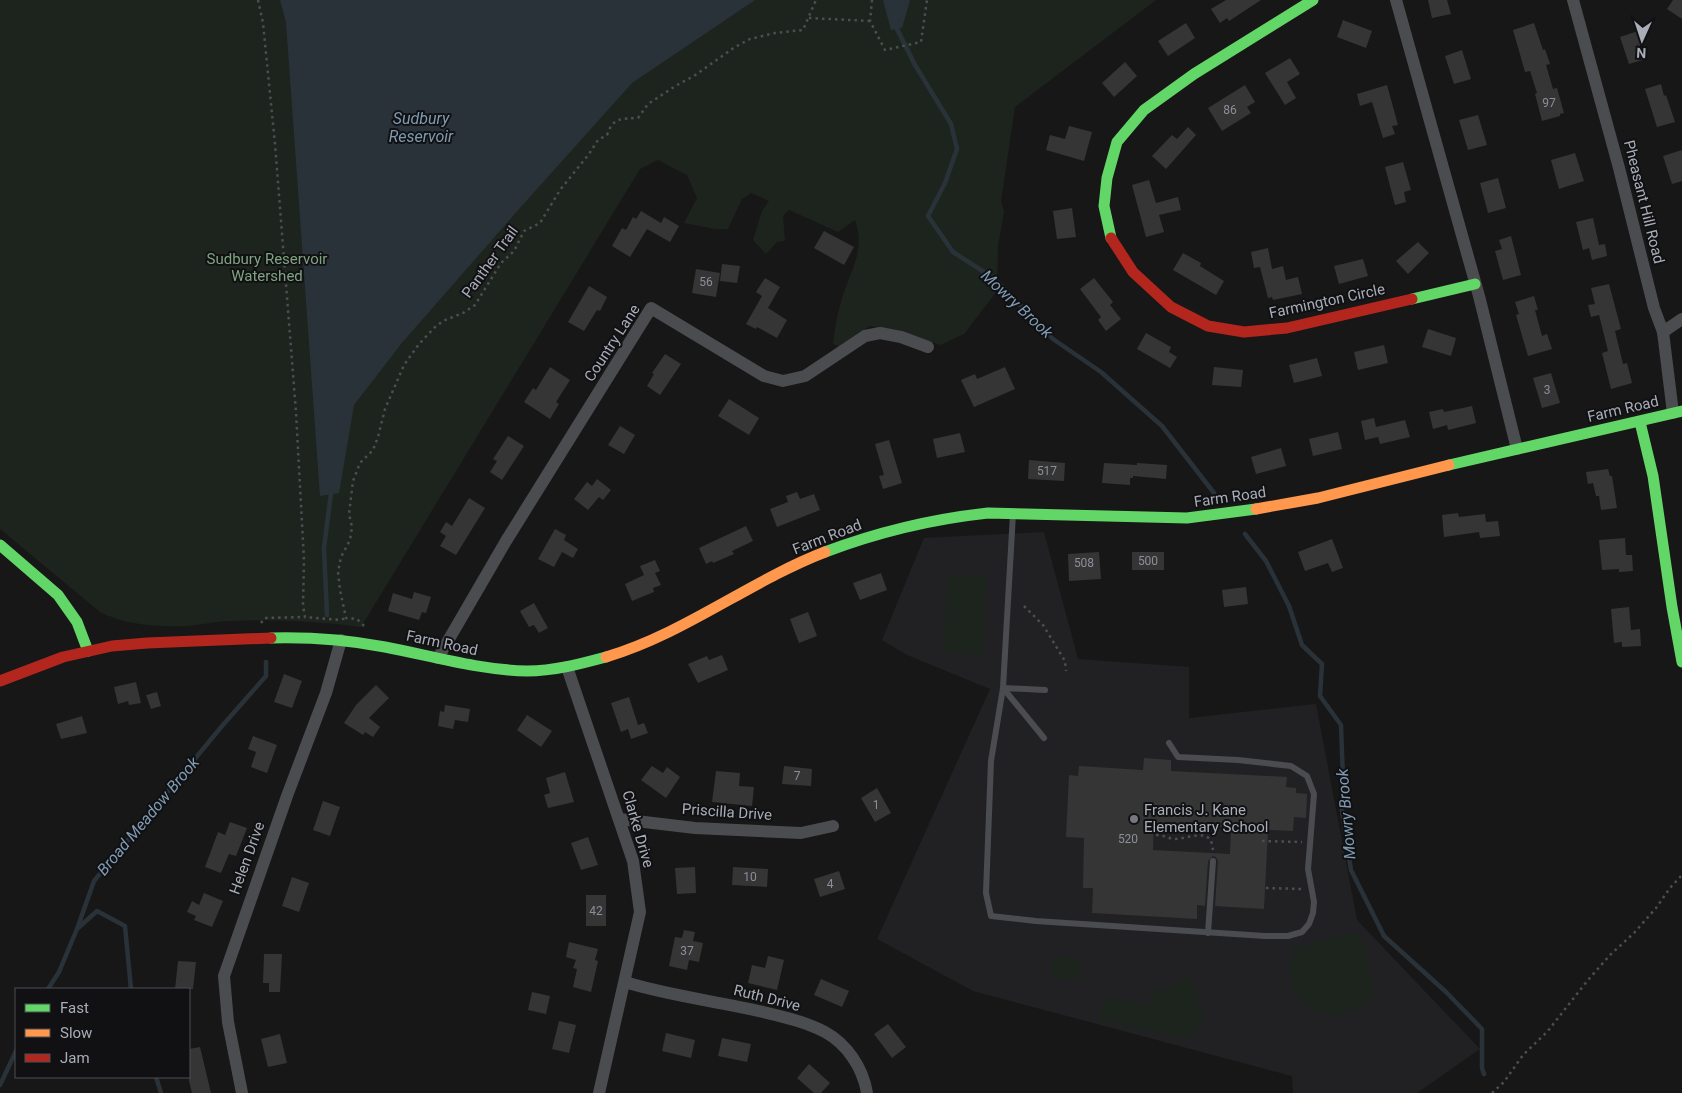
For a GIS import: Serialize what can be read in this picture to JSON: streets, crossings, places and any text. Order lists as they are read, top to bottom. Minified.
{"streets":{"street":["Pheasant Hill Road","Farmington Circle","Country Lane","Farm Road","Priscilla Drive","Clarke Drive","Helen Drive","Ruth Drive"],"path":["Panther Trail"]},"crossings":[["Pheasant Hill Road","Farm Road"],["Country Lane","Farm Road"],["Farm Road","Clarke Drive"],["Farm Road","Helen Drive"],["Priscilla Drive","Clarke Drive"],["Clarke Drive","Ruth Drive"]],"water":["Sudbury Reservoir","Mowry Brook","Broad Meadow Brook"],"parks":["Sudbury Reservoir Watershed"],"places":["Francis J. Kane Elementary School"],"house_numbers":["97","86","56","3","517","500","508","7","1","520","10","4","42","37"],"legend":["Fast","Slow","Jam"],"north":"bottom"}
